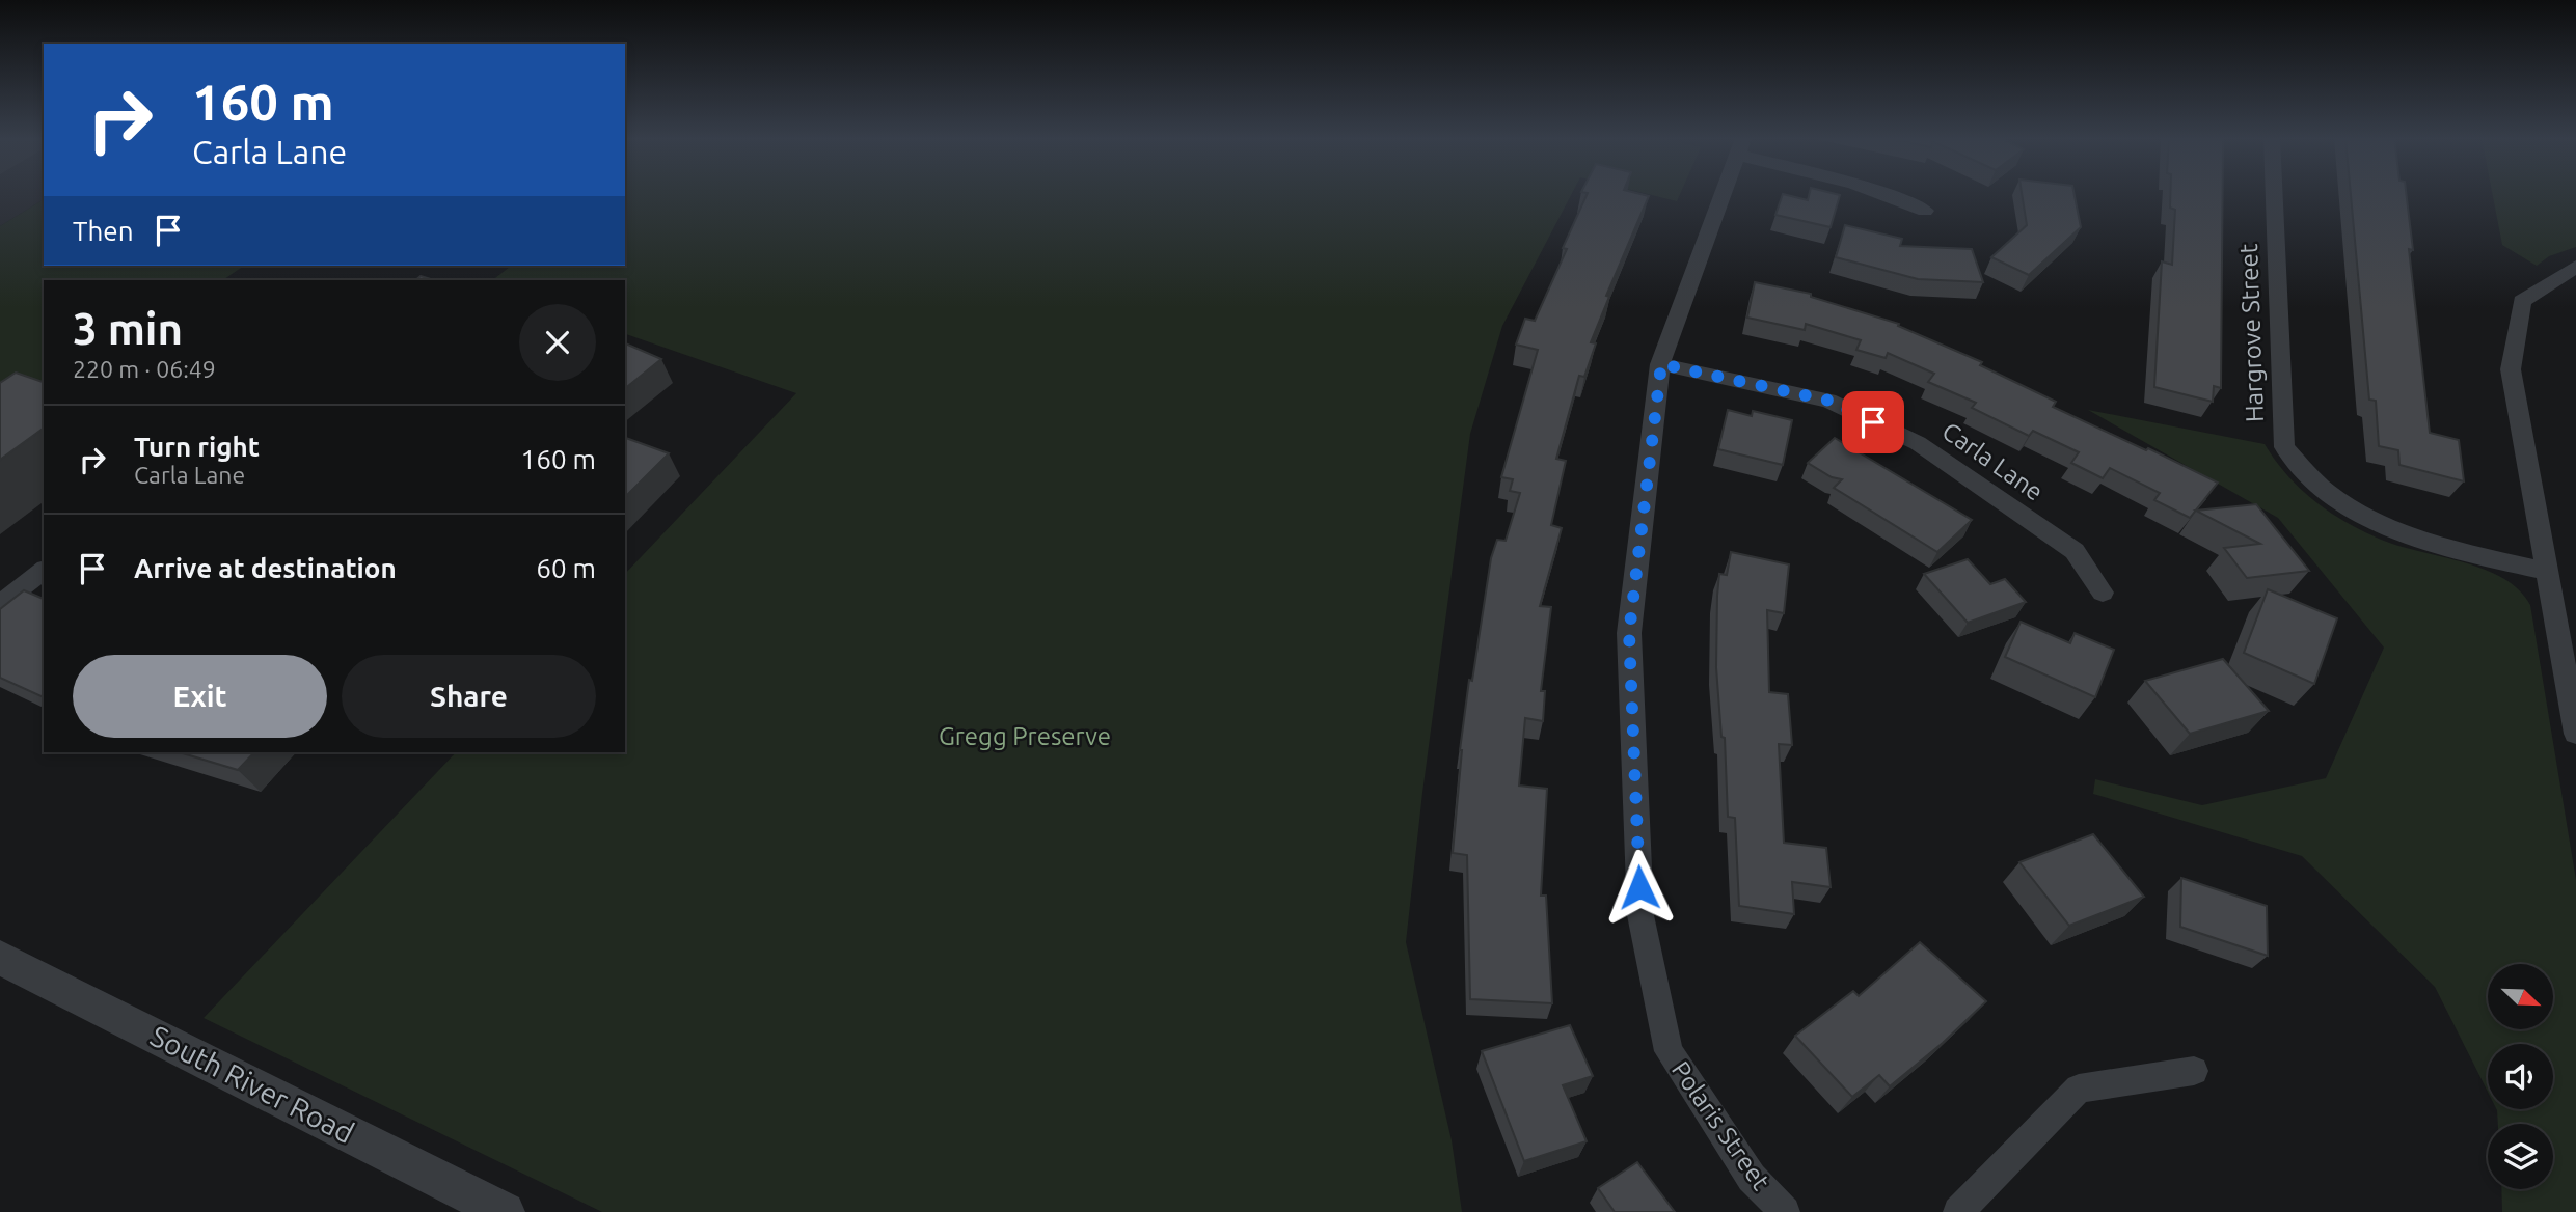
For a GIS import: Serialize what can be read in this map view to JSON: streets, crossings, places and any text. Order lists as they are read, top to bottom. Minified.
{"streets":{"street":["Hargrove Street","Carla Lane","South River Road","Polaris Street"]},"crossings":[["Carla Lane","Polaris Street"]],"parks":["Gregg Preserve"],"north":"bottom right","page":{"turn":["160 m","Carla Lane"],"then":"Then","heading":["3 min","220 m · 06:49"],"list":[{"name":"Turn right","note":"Carla Lane","value":"160 m"},{"name":"Arrive at destination","value":"60 m"}],"buttons":["Exit","Share"]}}
